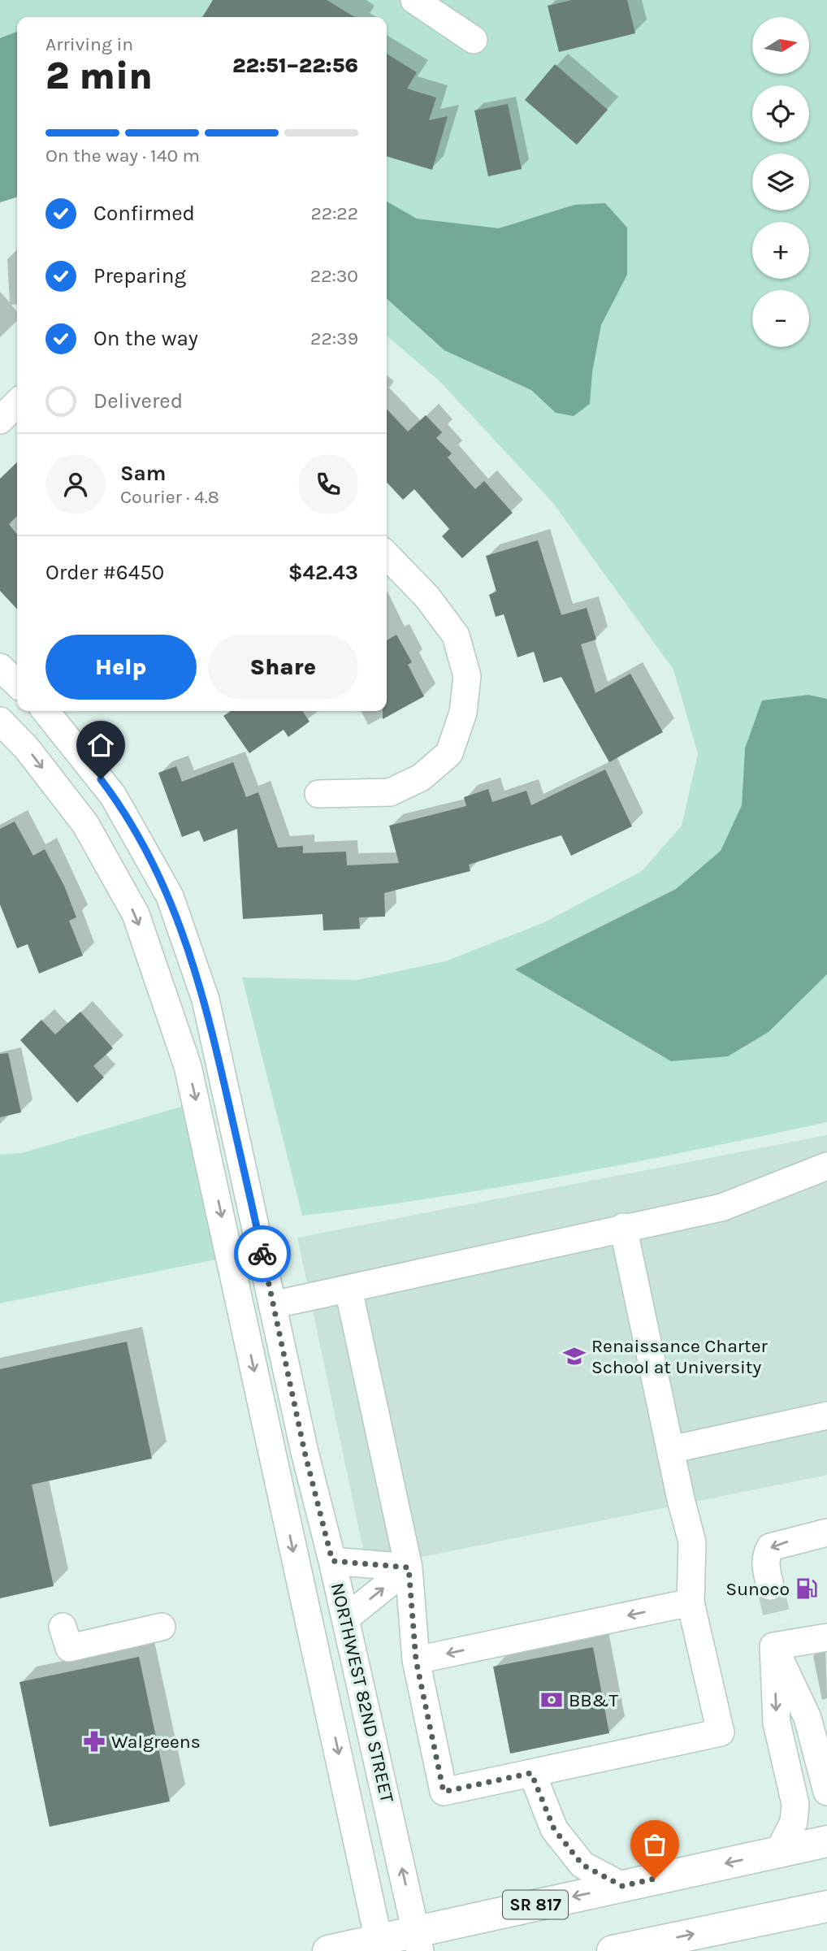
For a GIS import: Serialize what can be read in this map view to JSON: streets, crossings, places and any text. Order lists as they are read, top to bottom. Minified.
{"streets":{"main road":["SR 817"],"street":["NORTHWEST 82ND STREET"]},"crossings":[["NORTHWEST 82ND STREET","SR 817"]],"places":{"school or university":["Renaissance Charter School at University"],"fuel station":["Sunoco"],"bank":["BB&T"],"pharmacy":["Walgreens"]},"north":"right","page":{"map_buttons":["+","−"],"heading":["2 min","Arriving in","22:51–22:56"],"panel":["Sam","Courier · 4.8","Order #6450","$42.43"],"bar":"On the way · 140 m","list":[["Confirmed","22:22"],["Preparing","22:30"],["On the way","22:39"],"Delivered"],"buttons":["Help","Share"]}}
